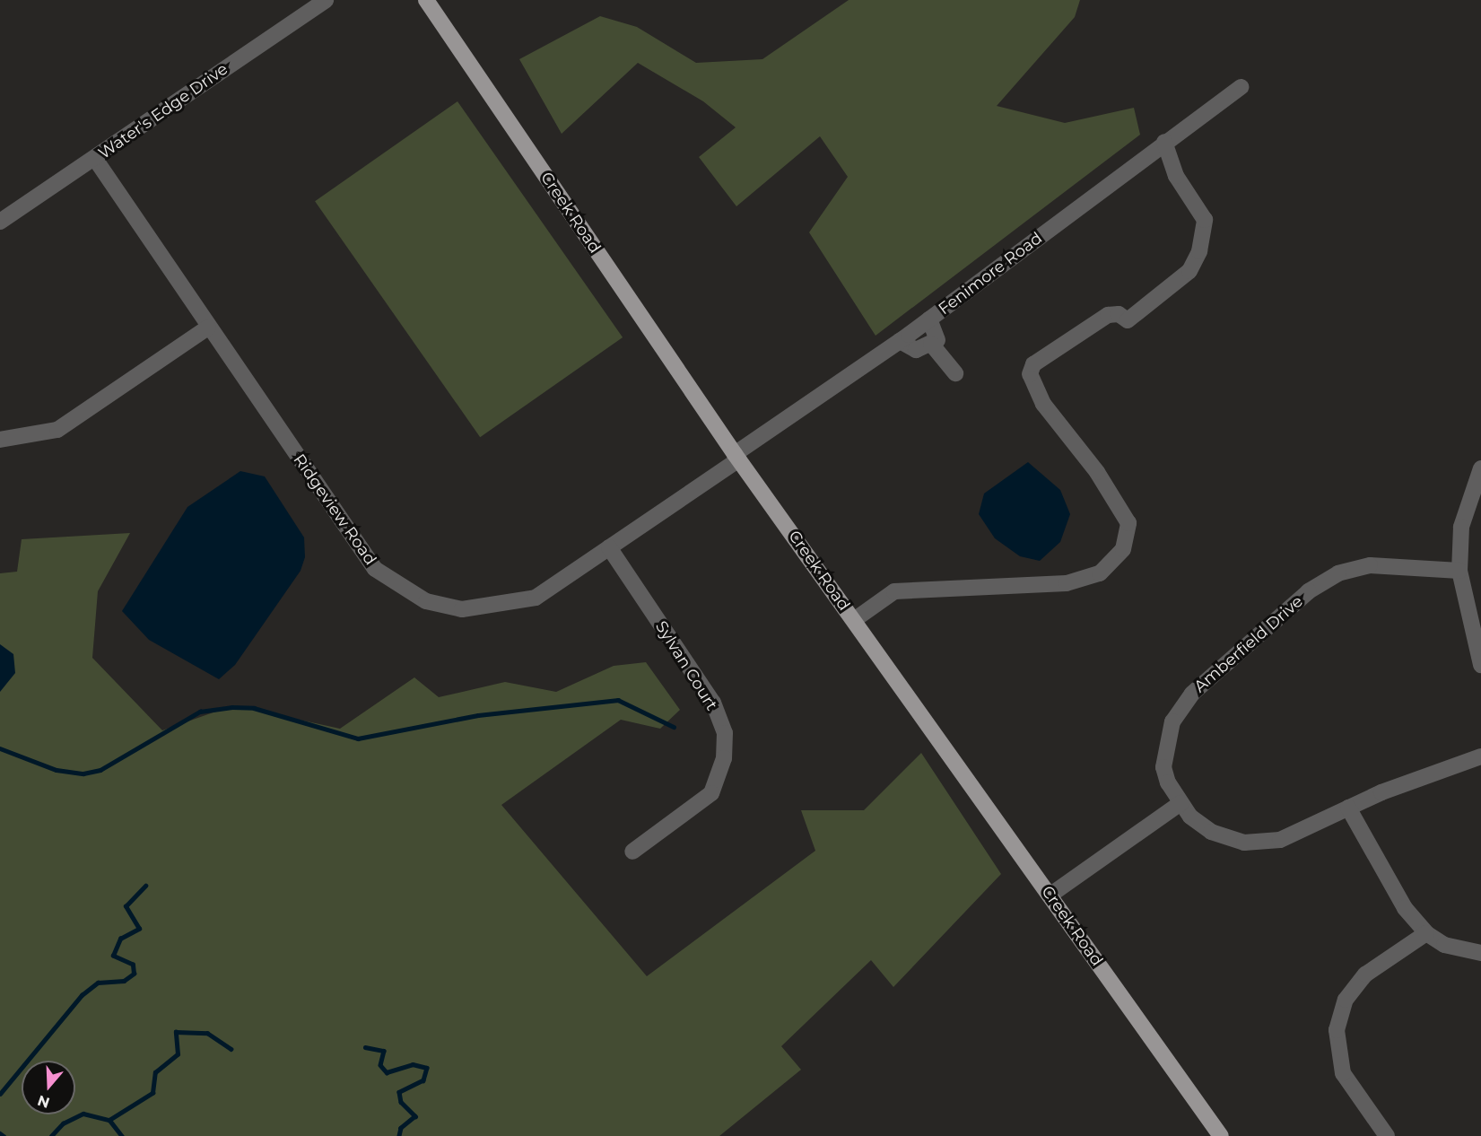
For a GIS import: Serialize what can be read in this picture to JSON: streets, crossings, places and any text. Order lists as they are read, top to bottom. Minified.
{"streets":{"main road":["Creek Road"],"street":["Water's Edge Drive","Fenimore Road","Ridgeview Road","Amberfield Drive","Sylvan Court"]},"crossings":[["Water's Edge Drive","Ridgeview Road"],["Creek Road","Fenimore Road"],["Creek Road","Ridgeview Road"],["Fenimore Road","Ridgeview Road"],["Ridgeview Road","Sylvan Court"]],"north":"bottom"}
